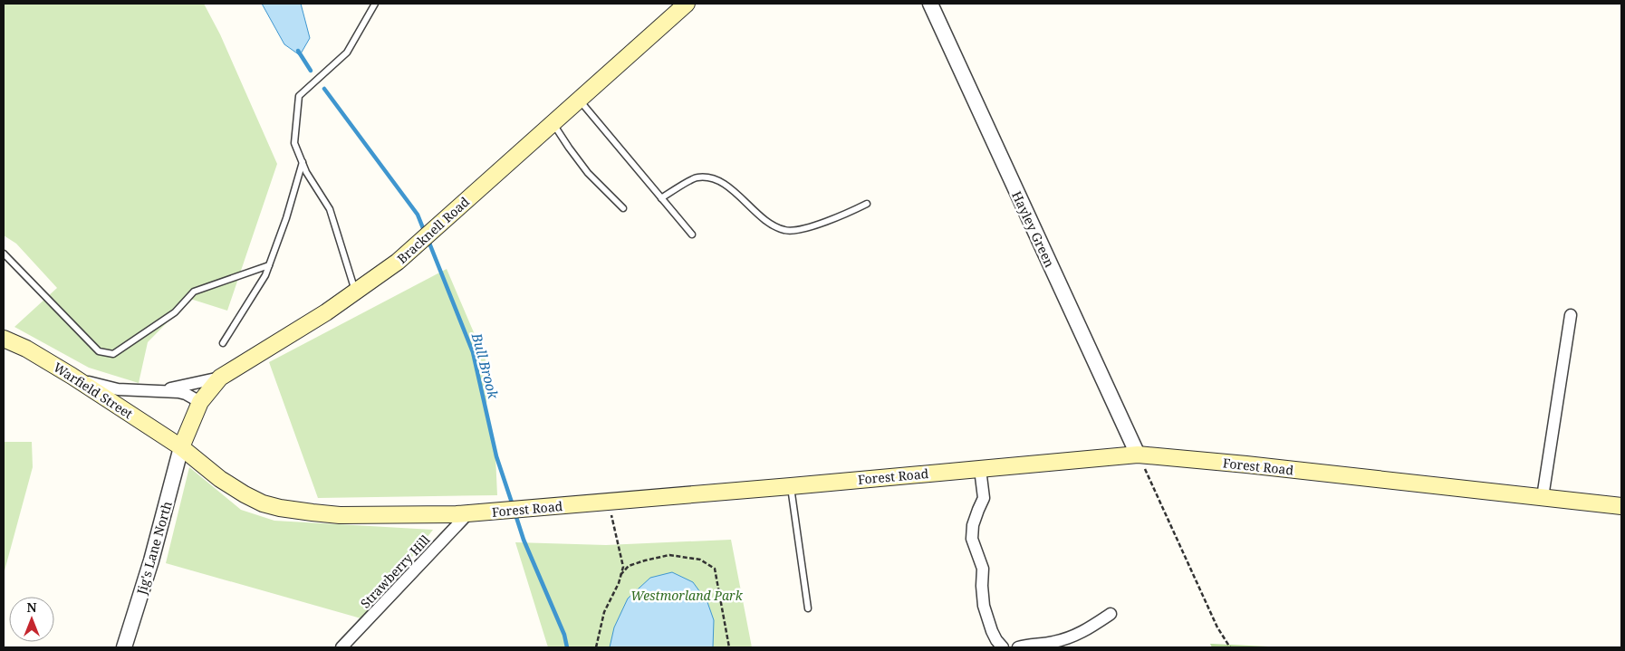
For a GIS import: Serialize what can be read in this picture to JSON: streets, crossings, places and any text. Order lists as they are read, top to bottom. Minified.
{"streets":{"main road":["Bracknell Road","Warfield Street","Forest Road"],"street":["Hayley Green","Jig's Lane North","Strawberry Hill"]},"crossings":[["Hayley Green","Forest Road"],["Bracknell Road","Warfield Street"],["Bracknell Road","Forest Road"],["Bracknell Road","Jig's Lane North"],["Warfield Street","Forest Road"],["Warfield Street","Jig's Lane North"],["Forest Road","Jig's Lane North"],["Forest Road","Strawberry Hill"]],"water":["Bull Brook"],"parks":["Westmorland Park"],"north":"top"}
